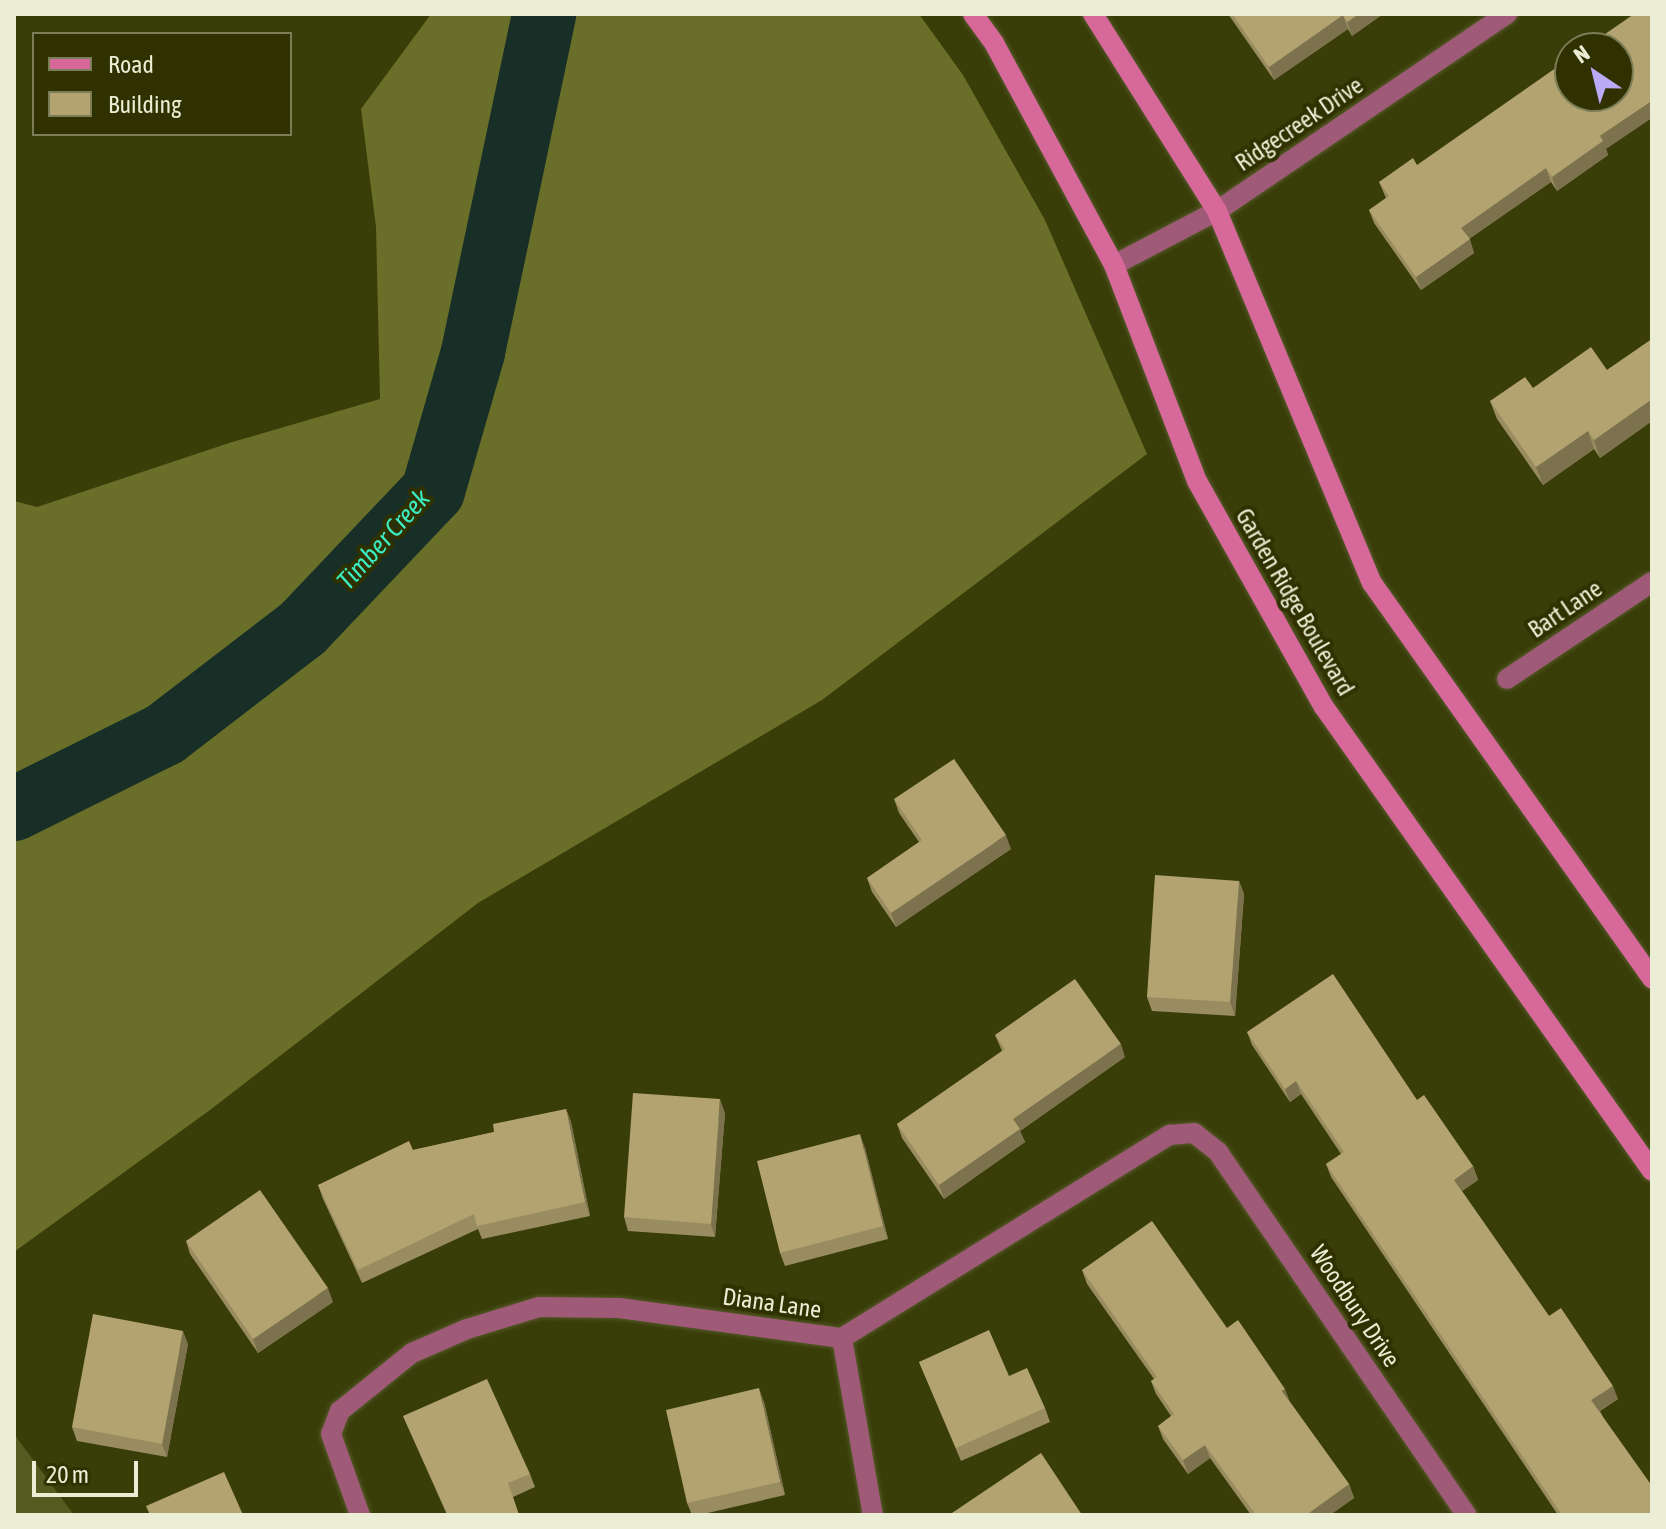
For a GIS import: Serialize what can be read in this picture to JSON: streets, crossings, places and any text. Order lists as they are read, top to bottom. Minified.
{"streets":{"main road":["Garden Ridge Boulevard"],"street":["Ridgecreek Drive","Bart Lane","Diana Lane","Woodbury Drive"]},"crossings":[["Ridgecreek Drive","Garden Ridge Boulevard"],["Diana Lane","Woodbury Drive"]],"water":["Timber Creek"],"legend":["Road","Building"],"scale_bar":"20 m","north":"top left"}
